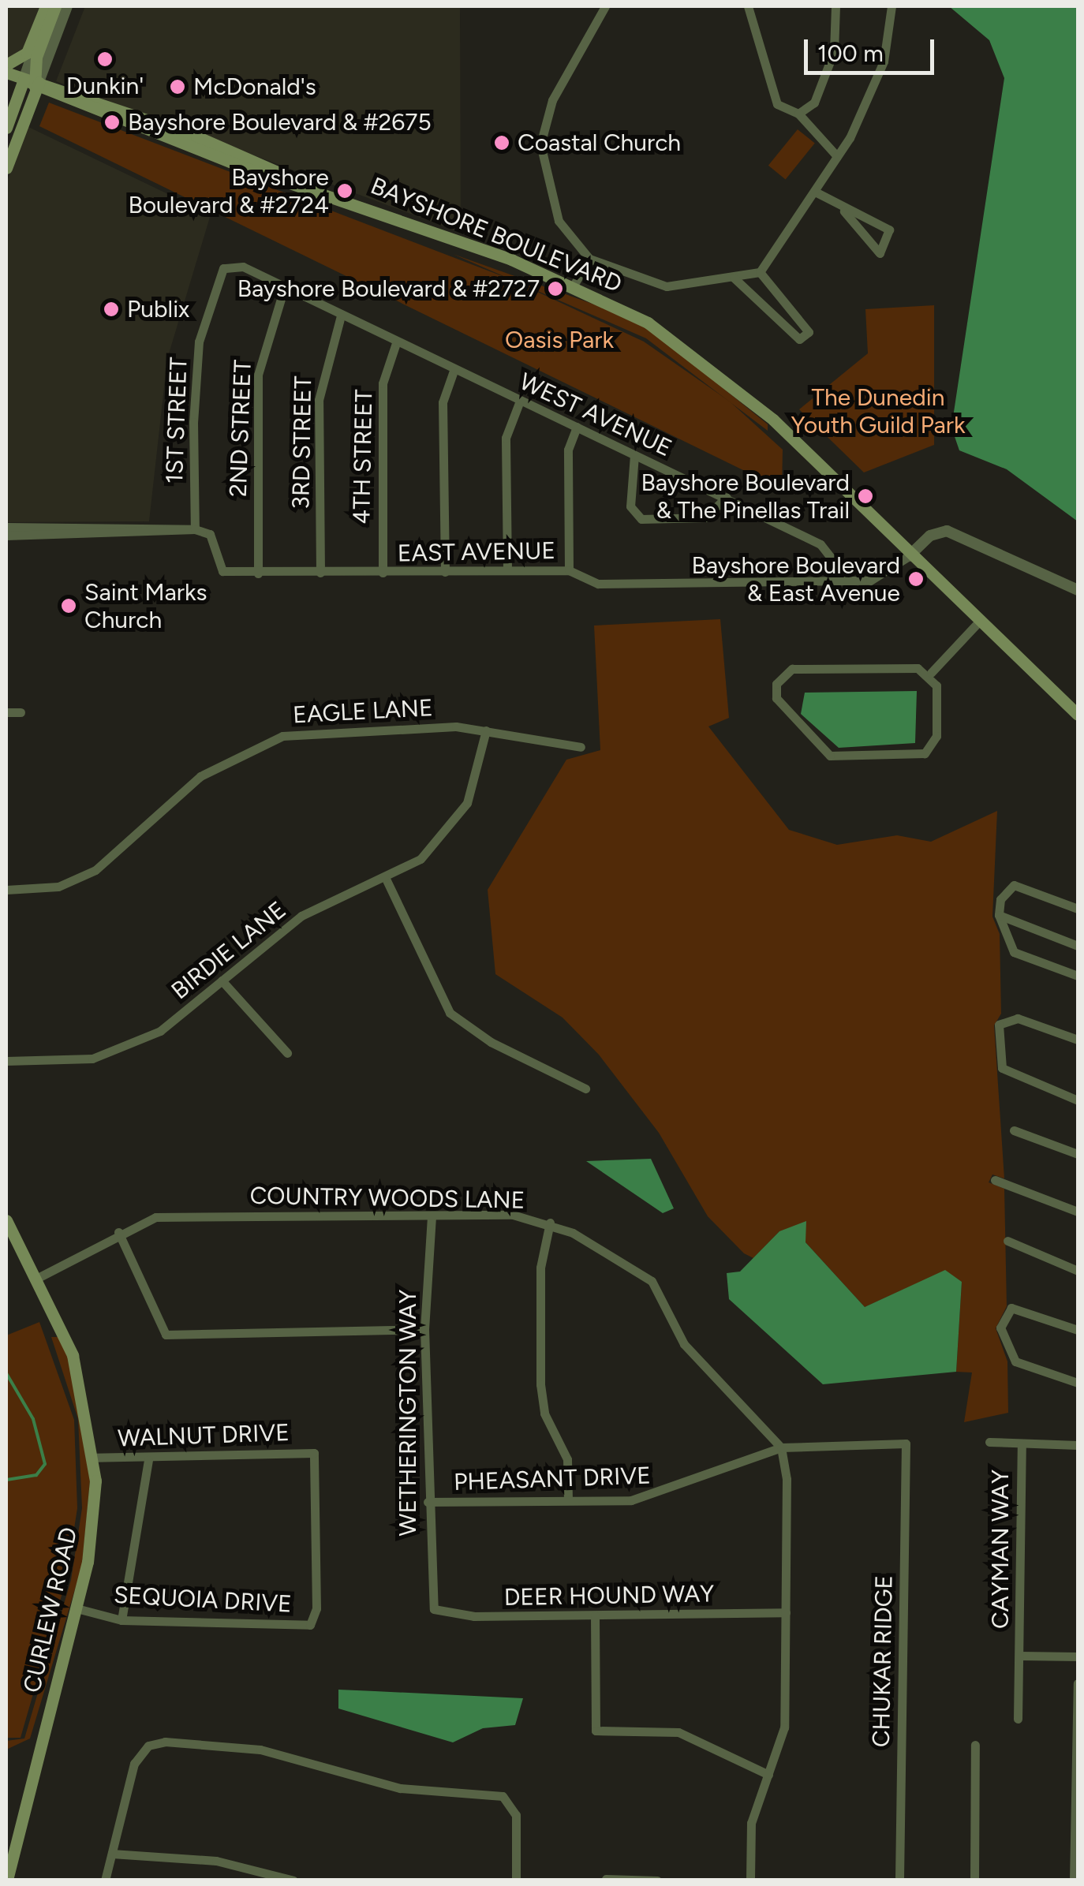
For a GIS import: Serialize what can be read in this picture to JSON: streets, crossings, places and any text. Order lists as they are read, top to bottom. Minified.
{"streets":{"main road":["BAYSHORE BOULEVARD","CURLEW ROAD"],"street":["WEST AVENUE","1ST STREET","2ND STREET","3RD STREET","4TH STREET","EAST AVENUE","EAGLE LANE","BIRDIE LANE","COUNTRY WOODS LANE","WETHERINGTON WAY","WALNUT DRIVE","PHEASANT DRIVE","CAYMAN WAY","DEER HOUND WAY","SEQUOIA DRIVE","CHUKAR RIDGE"]},"crossings":[["BAYSHORE BOULEVARD","EAST AVENUE"],["WEST AVENUE","1ST STREET"],["WEST AVENUE","2ND STREET"],["WEST AVENUE","3RD STREET"],["WEST AVENUE","4TH STREET"],["WEST AVENUE","EAST AVENUE"],["1ST STREET","EAST AVENUE"],["2ND STREET","EAST AVENUE"],["3RD STREET","EAST AVENUE"],["4TH STREET","EAST AVENUE"],["EAGLE LANE","BIRDIE LANE"],["COUNTRY WOODS LANE","WETHERINGTON WAY"],["COUNTRY WOODS LANE","PHEASANT DRIVE"],["COUNTRY WOODS LANE","CURLEW ROAD"],["WETHERINGTON WAY","PHEASANT DRIVE"],["WETHERINGTON WAY","DEER HOUND WAY"],["WALNUT DRIVE","SEQUOIA DRIVE"],["WALNUT DRIVE","CURLEW ROAD"],["PHEASANT DRIVE","CHUKAR RIDGE"],["SEQUOIA DRIVE","CURLEW ROAD"]],"parks":["Oasis Park","The Dunedin Youth Guild Park"],"places":["Dunkin'","McDonald's","Bayshore Boulevard & #2675","Coastal Church","Bayshore Boulevard & #2724","Bayshore Boulevard & #2727","Publix","Bayshore Boulevard & The Pinellas Trail","Bayshore Boulevard & East Avenue","Saint Marks Church"],"scale_bar":"100 m"}
